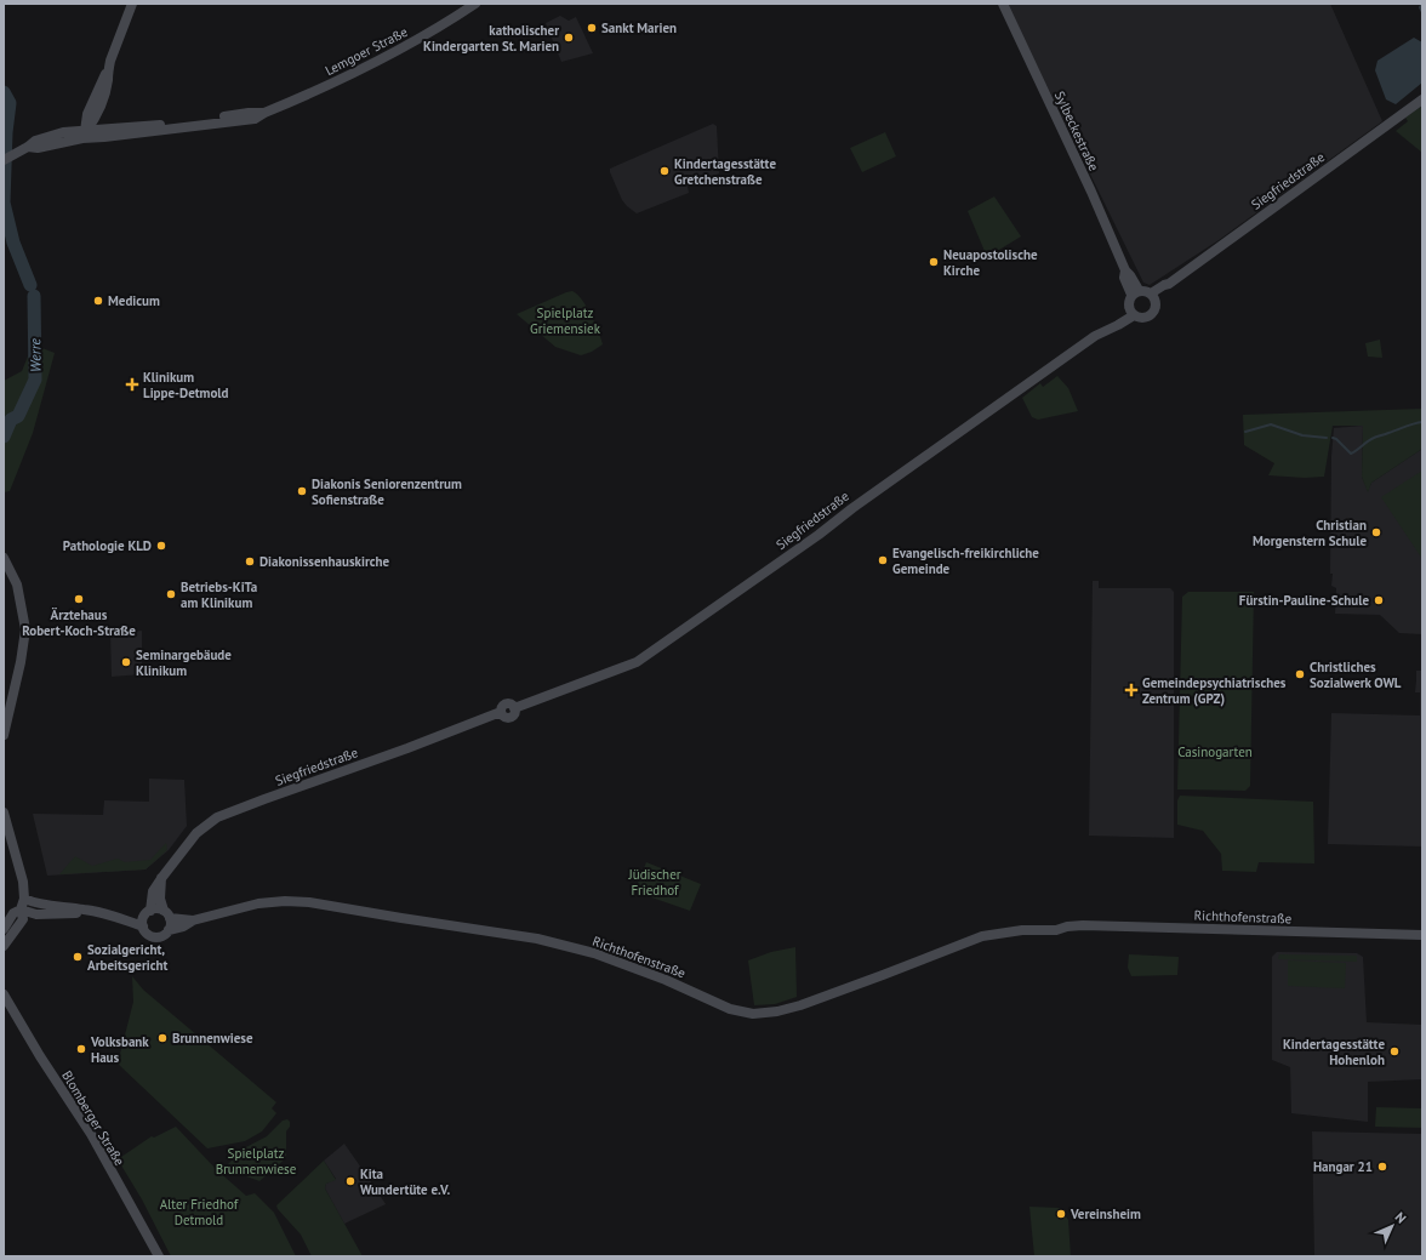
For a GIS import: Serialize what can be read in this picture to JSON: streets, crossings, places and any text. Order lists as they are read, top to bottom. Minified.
{"streets":{"street":["Lemgoer Straße","Sylbeckestraße","Siegfriedstraße","Richthofenstraße","Blomberger Straße"]},"crossings":[["Sylbeckestraße","Siegfriedstraße"],["Siegfriedstraße","Richthofenstraße"]],"water":["Werre"],"parks":["Spielplatz Griemensiek","Casinogarten","Jüdischer Friedhof","Spielplatz Brunnenwiese","Alter Friedhof Detmold"],"places":{"other":["Sankt Marien","katholischer Kindergarten St. Marien","Kindertagesstätte Gretchenstraße","Neuapostolische Kirche","Medicum","Diakonis Seniorenzentrum Sofienstraße","Christian Morgenstern Schule","Pathologie KLD","Evangelisch-freikirchliche Gemeinde","Diakonissenhauskirche","Betriebs-KiTa am Klinikum","Ärztehaus Robert-Koch-Straße","Fürstin-Pauline-Schule","Seminargebäude Klinikum","Christliches Sozialwerk OWL","Sozialgericht, Arbeitsgericht","Brunnenwiese","Volksbank Haus","Kindertagesstätte Hohenloh","Hangar 21","Kita Wundertüte e.V.","Vereinsheim"],"health":["Klinikum Lippe-Detmold","Gemeindepsychiatrisches Zentrum (GPZ)"]},"north":"top right"}
